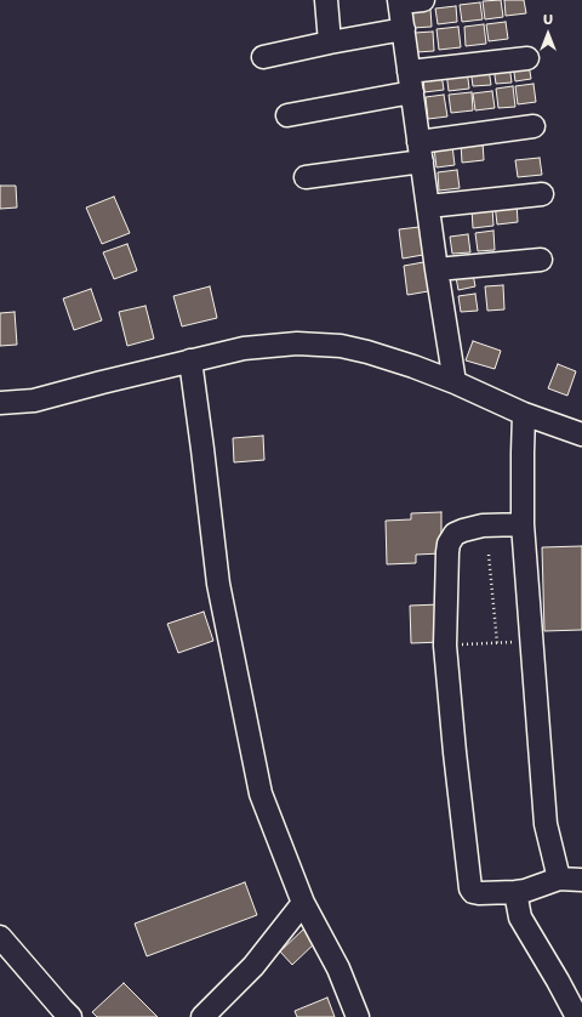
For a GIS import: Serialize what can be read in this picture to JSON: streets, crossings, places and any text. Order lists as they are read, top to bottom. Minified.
{"north":"top"}
